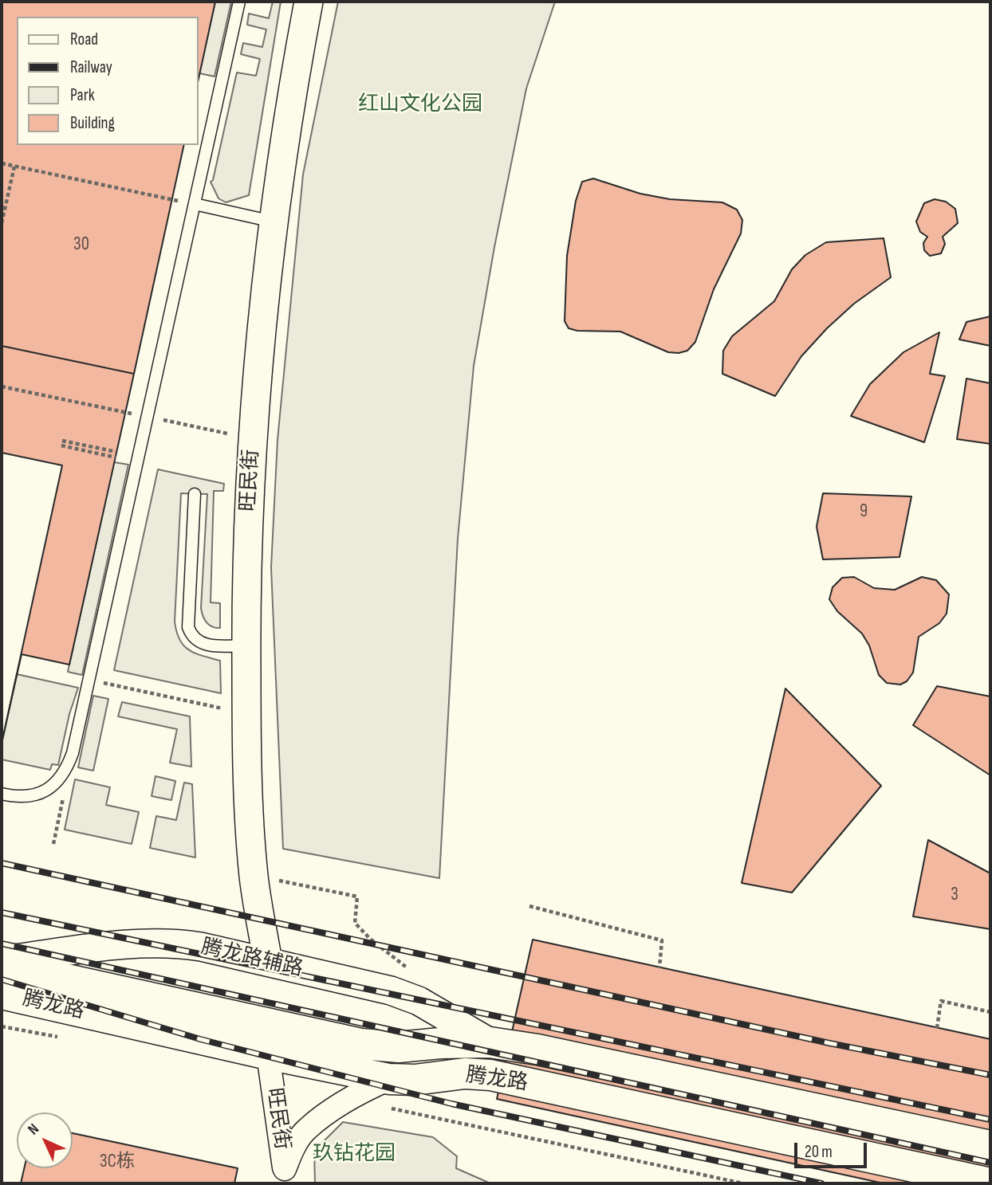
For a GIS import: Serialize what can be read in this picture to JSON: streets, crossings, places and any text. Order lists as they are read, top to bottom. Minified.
{"streets":{"main road":["腾龙路"],"street":["旺民街","腾龙路辅路"]},"crossings":[["旺民街","腾龙路辅路"],["旺民街","腾龙路"],["腾龙路辅路","腾龙路"]],"parks":["红山文化公园","玖钻花园"],"house_numbers":["30","9","3","3C栋"],"legend":["Road","Railway","Park","Building"],"scale_bar":"20 m","north":"top left"}
